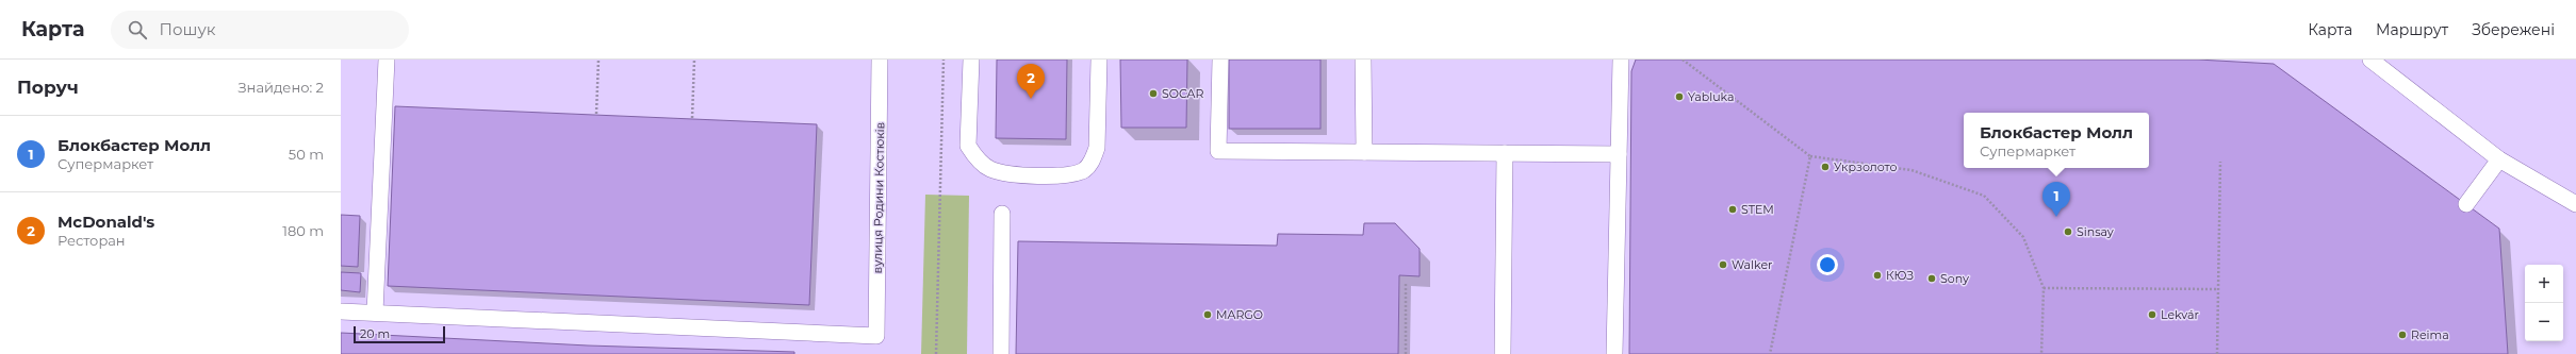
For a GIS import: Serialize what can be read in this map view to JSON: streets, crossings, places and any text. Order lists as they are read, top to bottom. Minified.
{"streets":{"lane":["вулиця Родини Костюків"]},"places":["SOCAR","Yabluka","Укрзолото","STEM","Sinsay","Walker","КЮЗ","Sony","MARGO","Lekvár","Reima"],"scale_bar":"20 m","page":{"header":"Карта","search":"Пошук","nav":["Карта","Маршрут","Збережені"],"heading":["Поруч","Знайдено: 2"],"pins":["2","1"],"popup":["Блокбастер Молл","Супермаркет"],"list":[{"mark":"1","name":"Блокбастер Молл","note":"Супермаркет","value":"50 m"},{"mark":"2","name":"McDonald's","note":"Ресторан","value":"180 m"}],"map_buttons":["+","−"],"scale":"20 m"}}
